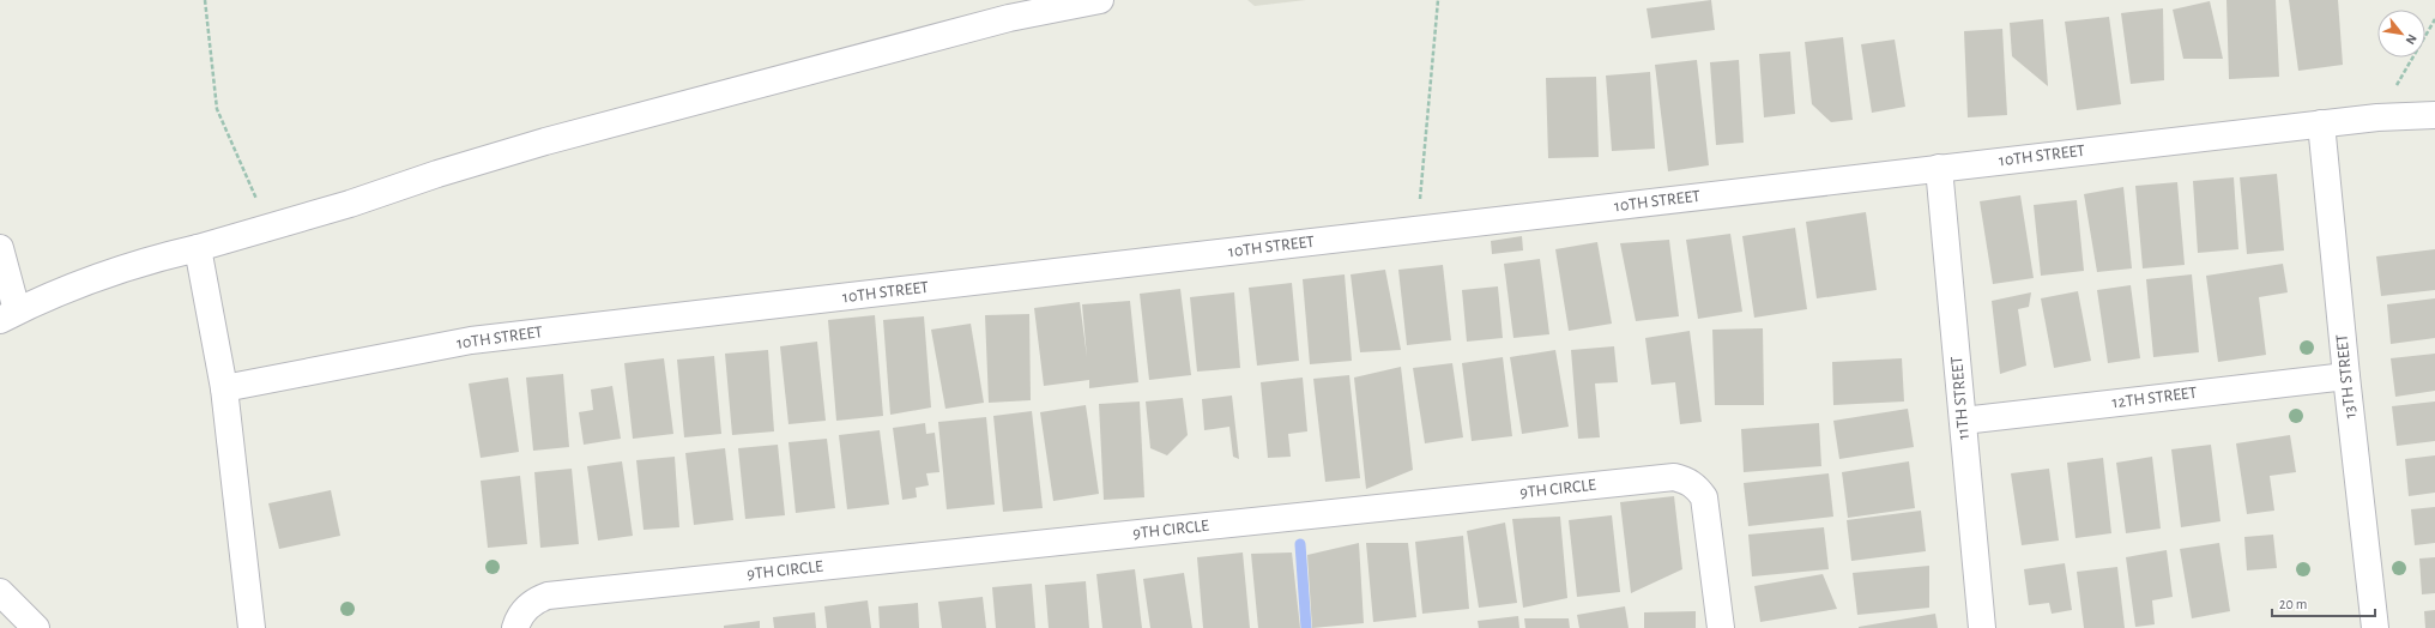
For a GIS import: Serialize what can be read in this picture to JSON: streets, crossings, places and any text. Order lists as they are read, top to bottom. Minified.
{"streets":{"street":["10TH STREET","13TH STREET","11TH STREET","12TH STREET","9TH CIRCLE"]},"crossings":[["10TH STREET","13TH STREET"],["10TH STREET","11TH STREET"],["13TH STREET","12TH STREET"],["11TH STREET","12TH STREET"]],"scale_bar":"20 m","north":"bottom right"}
